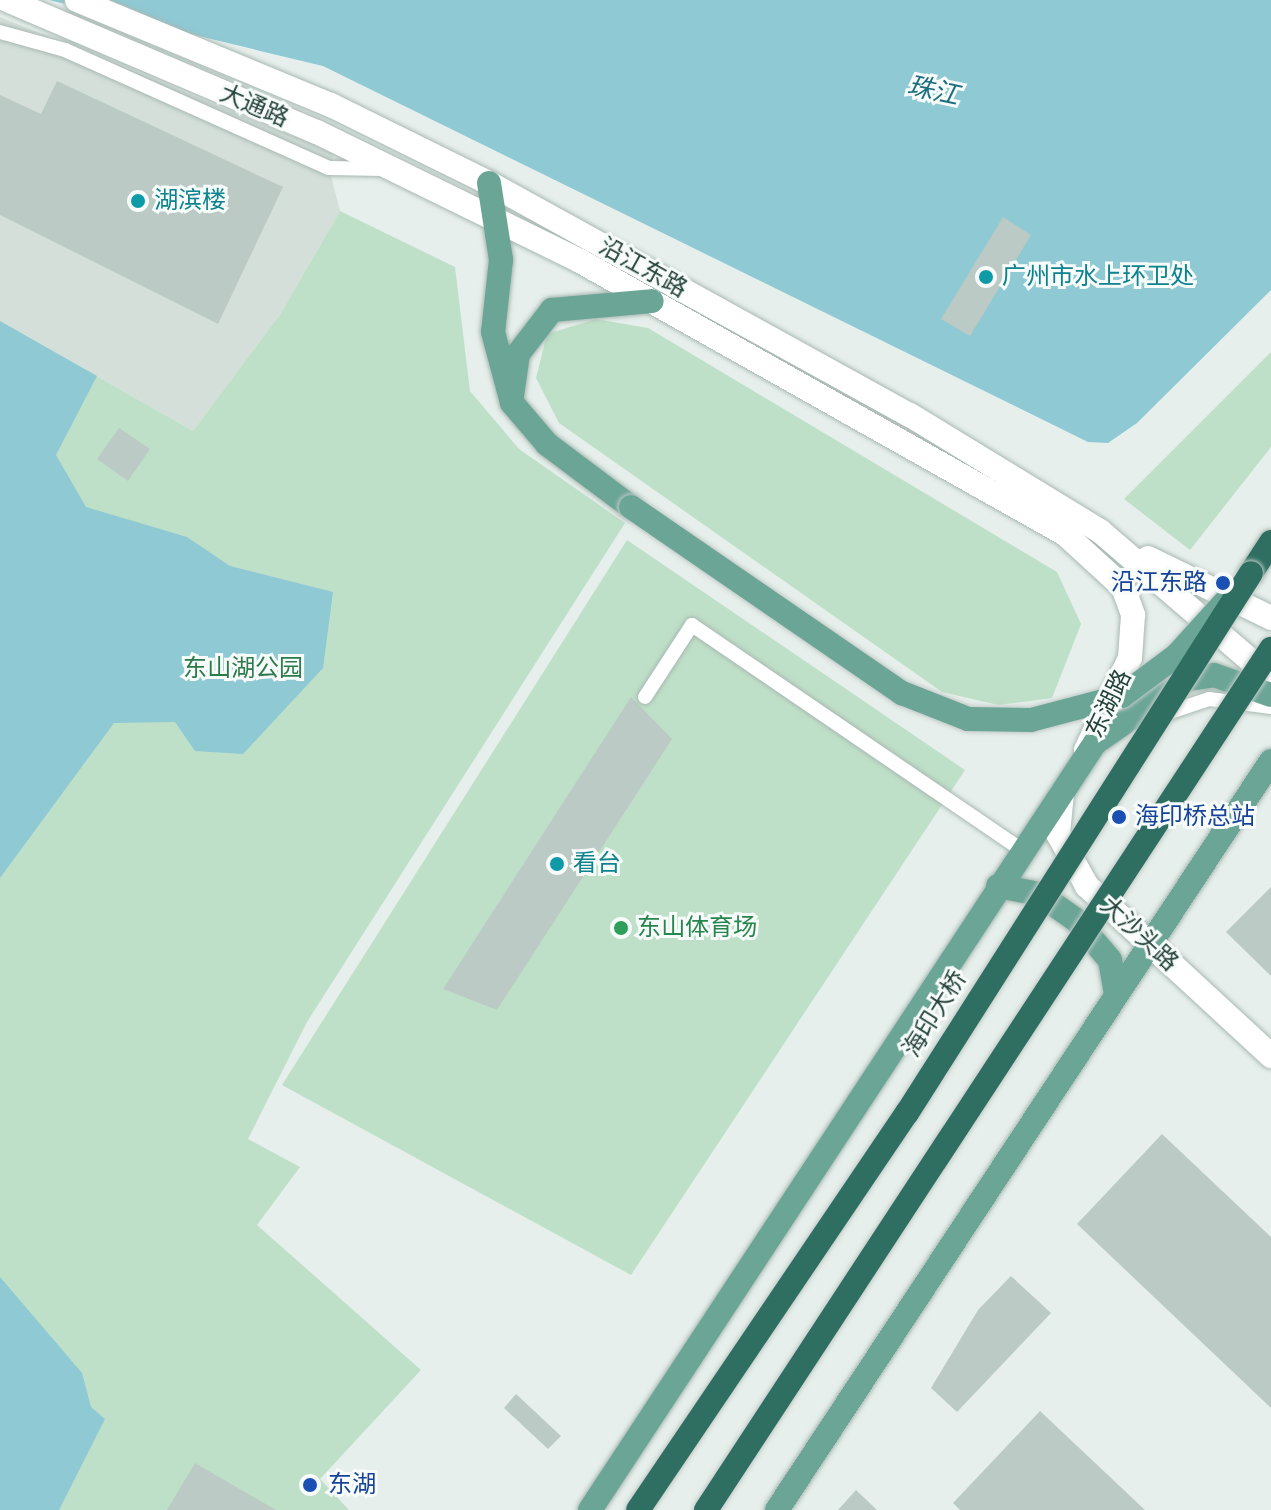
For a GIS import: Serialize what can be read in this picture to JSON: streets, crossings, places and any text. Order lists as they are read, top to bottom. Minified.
{"streets":{"highway":["海印大桥"],"main road":["大通路","沿江东路","东湖路","大沙头路"]},"crossings":[["大通路","沿江东路"],["沿江东路","东湖路"],["东湖路","大沙头路"]],"water":["珠江"],"parks":["东山湖公园"],"places":["湖滨楼","广州市水上环卫处","沿江东路","海印桥总站","看台","东山体育场","东湖"]}
